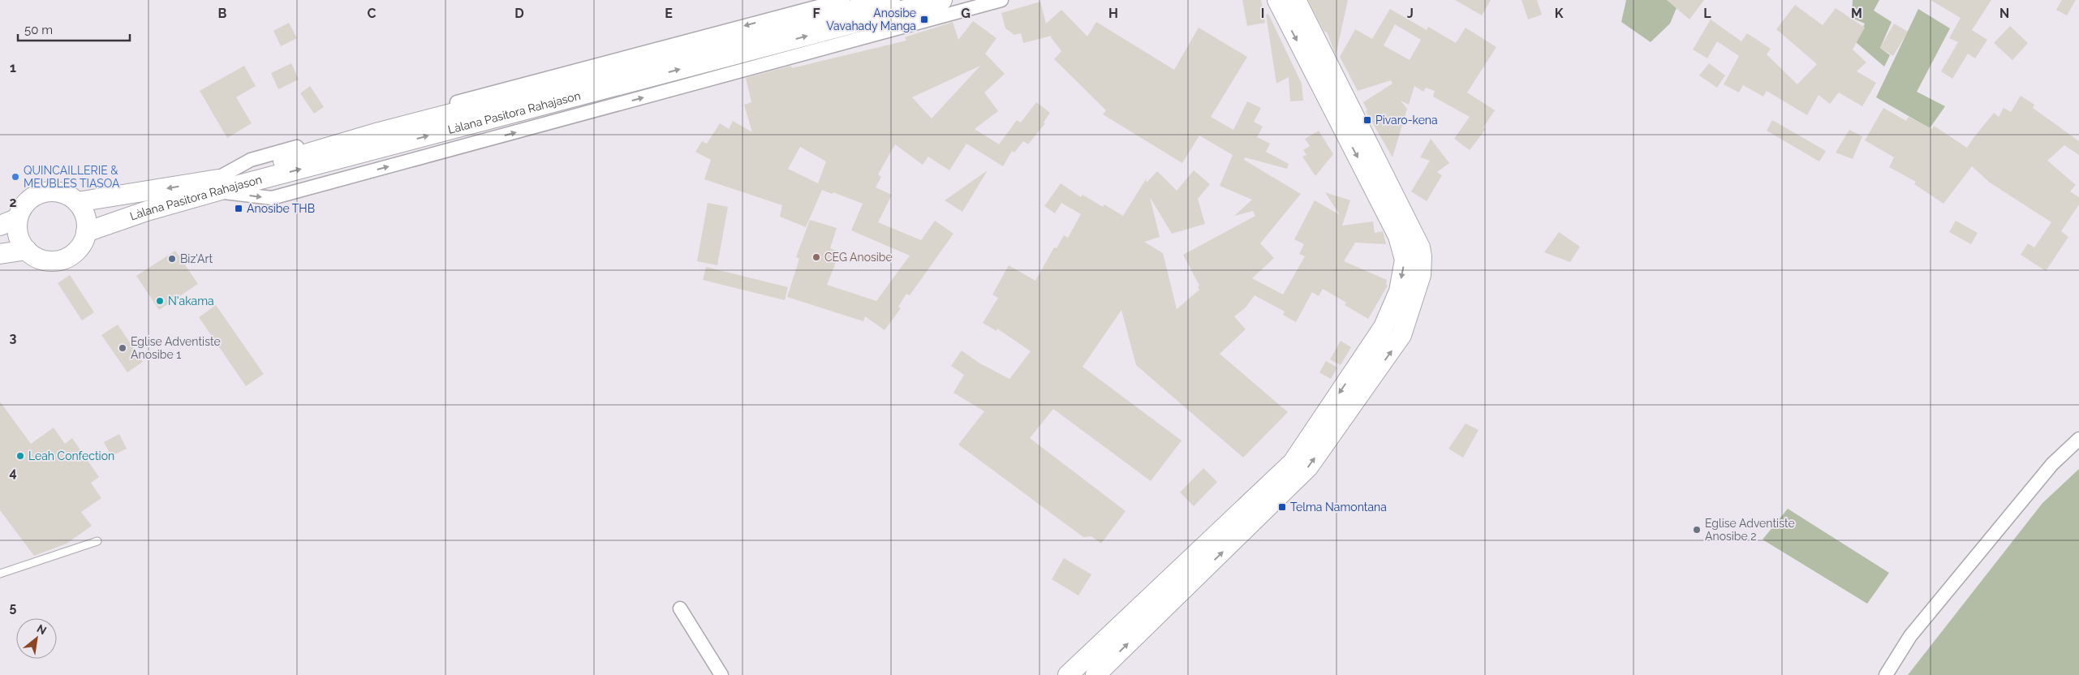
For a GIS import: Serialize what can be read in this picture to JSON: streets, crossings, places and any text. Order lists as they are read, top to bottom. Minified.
{"streets":{"main road":["Làlana Pasitora Rahajason"]},"places":{"transit":["Anosibe Vavahady Manga","Pivaro-kena","Anosibe THB","Telma Namontana"],"other":["QUINCAILLERIE & MEUBLES TIASOA","CEG Anosibe","Biz'Art","N'akama","Eglise Adventiste Anosibe 1","Leah Confection","Eglise Adventiste Anosibe 2"]},"scale_bar":"50 m","north":"top right","grid":{"columns":["B","C","D","E","F","G","H","I","J","K","L","M","N"],"rows":["1","2","3","4","5"]}}
